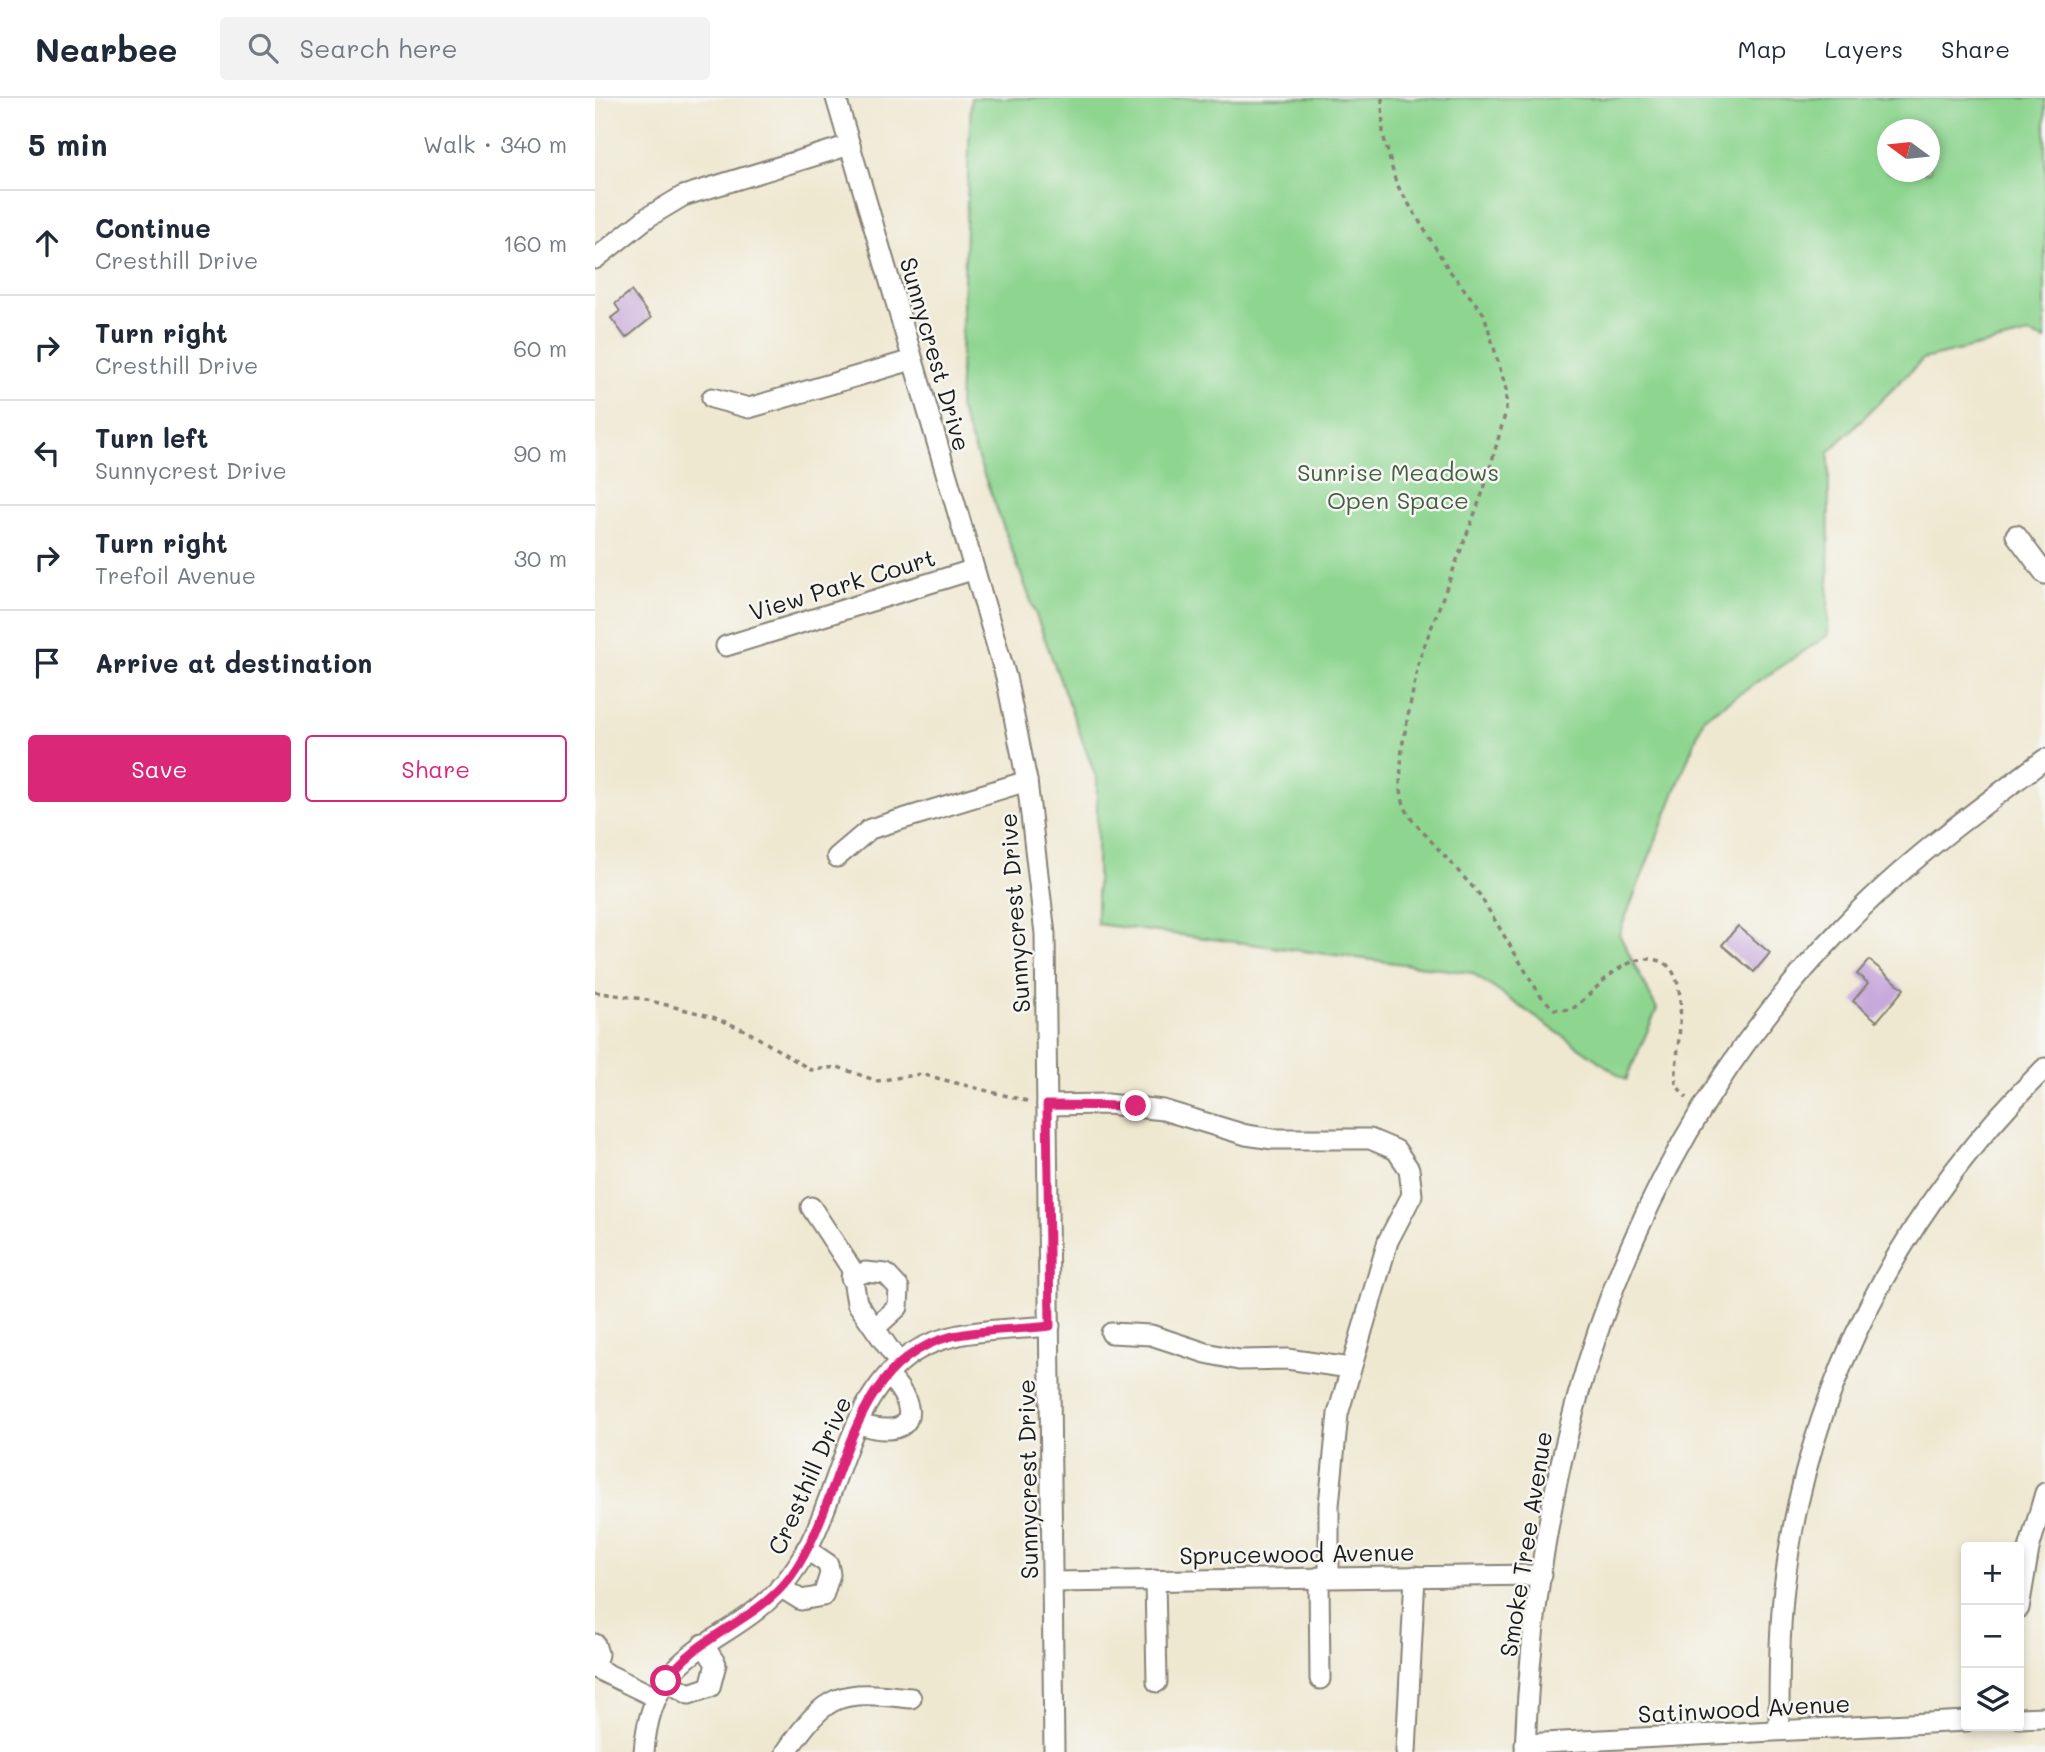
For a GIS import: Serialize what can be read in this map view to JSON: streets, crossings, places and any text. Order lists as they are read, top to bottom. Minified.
{"streets":{"street":["Sunnycrest Drive","View Park Court","Cresthill Drive","Smoke Tree Avenue","Sprucewood Avenue","Satinwood Avenue"]},"crossings":[["Sunnycrest Drive","View Park Court"],["Sunnycrest Drive","Cresthill Drive"],["Sunnycrest Drive","Sprucewood Avenue"],["Smoke Tree Avenue","Sprucewood Avenue"],["Smoke Tree Avenue","Satinwood Avenue"]],"parks":["Sunrise Meadows Open Space"],"north":"left","page":{"header":"Nearbee","search":"Search here","nav":["Map","Layers","Share"],"heading":["5 min","Walk · 340 m"],"list":[["Continue","Cresthill Drive","160 m"],["Turn right","Cresthill Drive","60 m"],["Turn left","Sunnycrest Drive","90 m"],["Turn right","Trefoil Avenue","30 m"],"Arrive at destination"],"buttons":["Save","Share"],"map_buttons":["+","−"]}}
